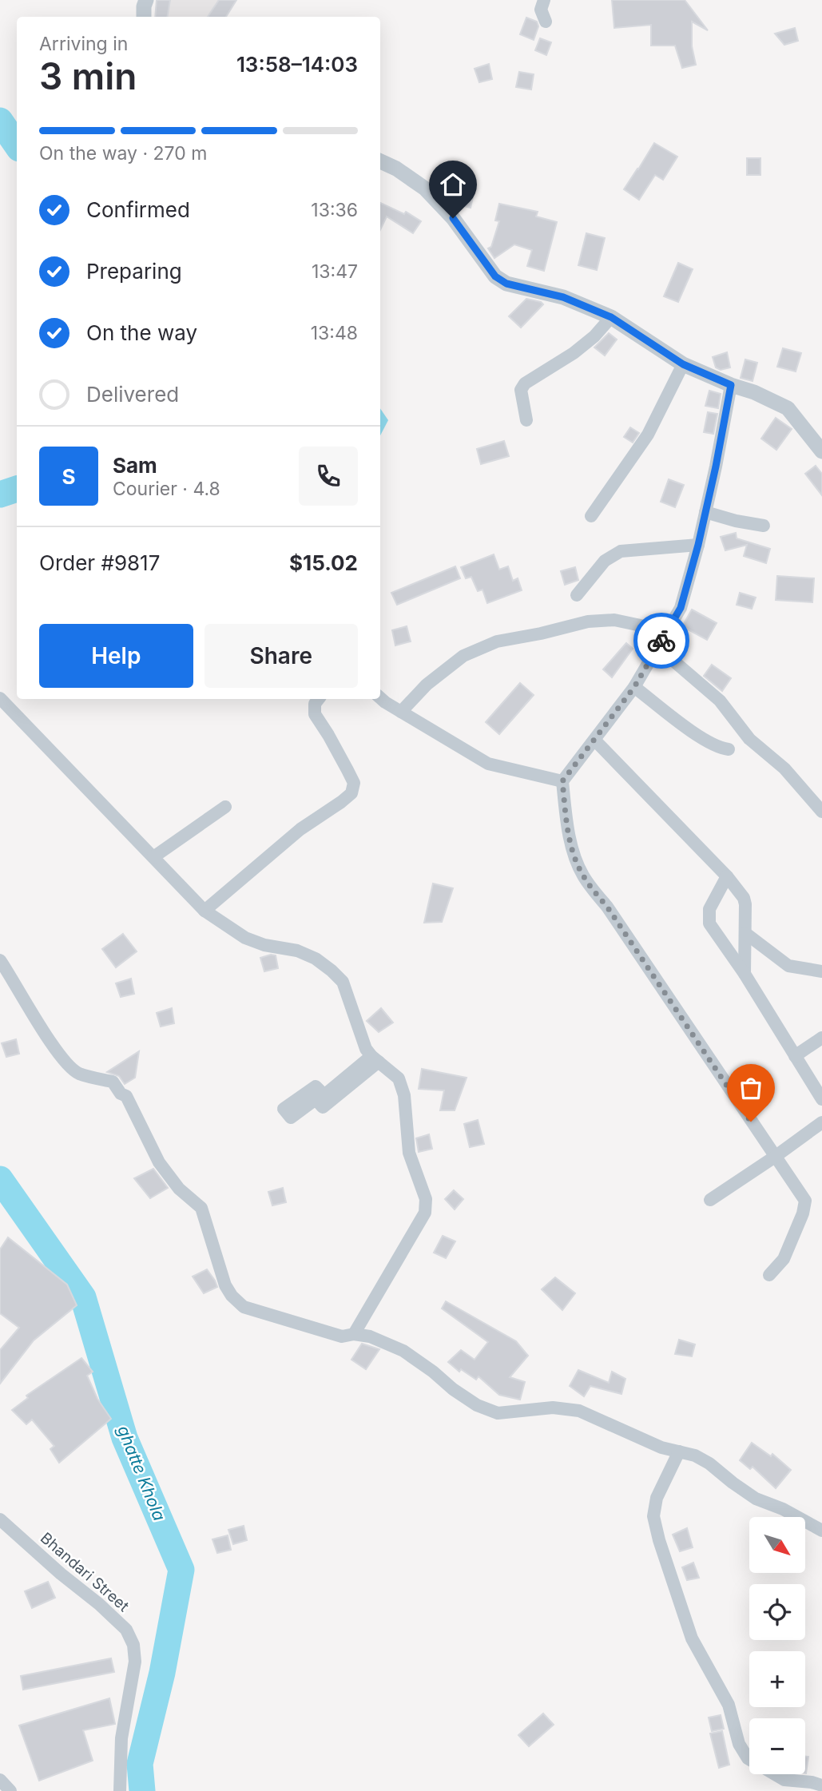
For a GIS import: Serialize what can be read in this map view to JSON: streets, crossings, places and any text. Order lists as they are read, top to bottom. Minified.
{"streets":{"street":["Bhandari Street"]},"water":["ghatte Khola"],"north":"bottom right","page":{"heading":["3 min","Arriving in","13:58–14:03"],"panel":["Sam","Courier · 4.8","Order #9817","$15.02"],"bar":"On the way · 270 m","list":[["Confirmed","13:36"],["Preparing","13:47"],["On the way","13:48"],"Delivered"],"round":"S","buttons":["Help","Share"],"map_buttons":["+","−"]}}
